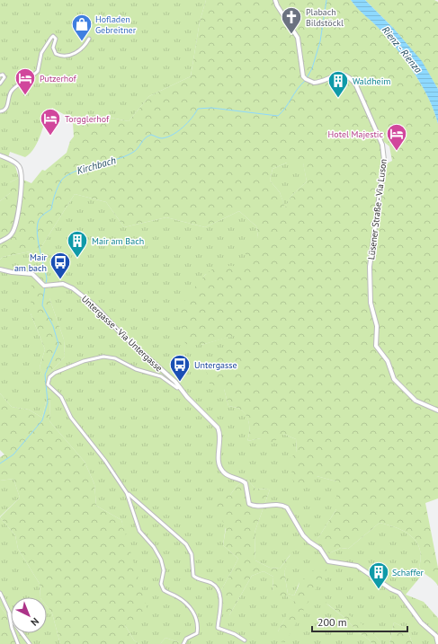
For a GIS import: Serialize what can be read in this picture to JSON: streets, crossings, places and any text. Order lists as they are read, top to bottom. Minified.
{"streets":{"street":["Lüsener Straße - Via Luson","Untergasse - Via Untergasse"]},"water":["Rienz - Rienza","Kirchbach"],"places":{"church":["Plabach Bildstöckl"],"shop":["Hofladen Gebreitner"],"hotel":["Putzerhof","Torgglerhof","Hotel Majestic"],"building":["Waldheim","Mair am Bach","Schaffer"],"bus stop":["Mair am bach","Untergasse"]},"scale_bar":"200 m","north":"bottom right"}
